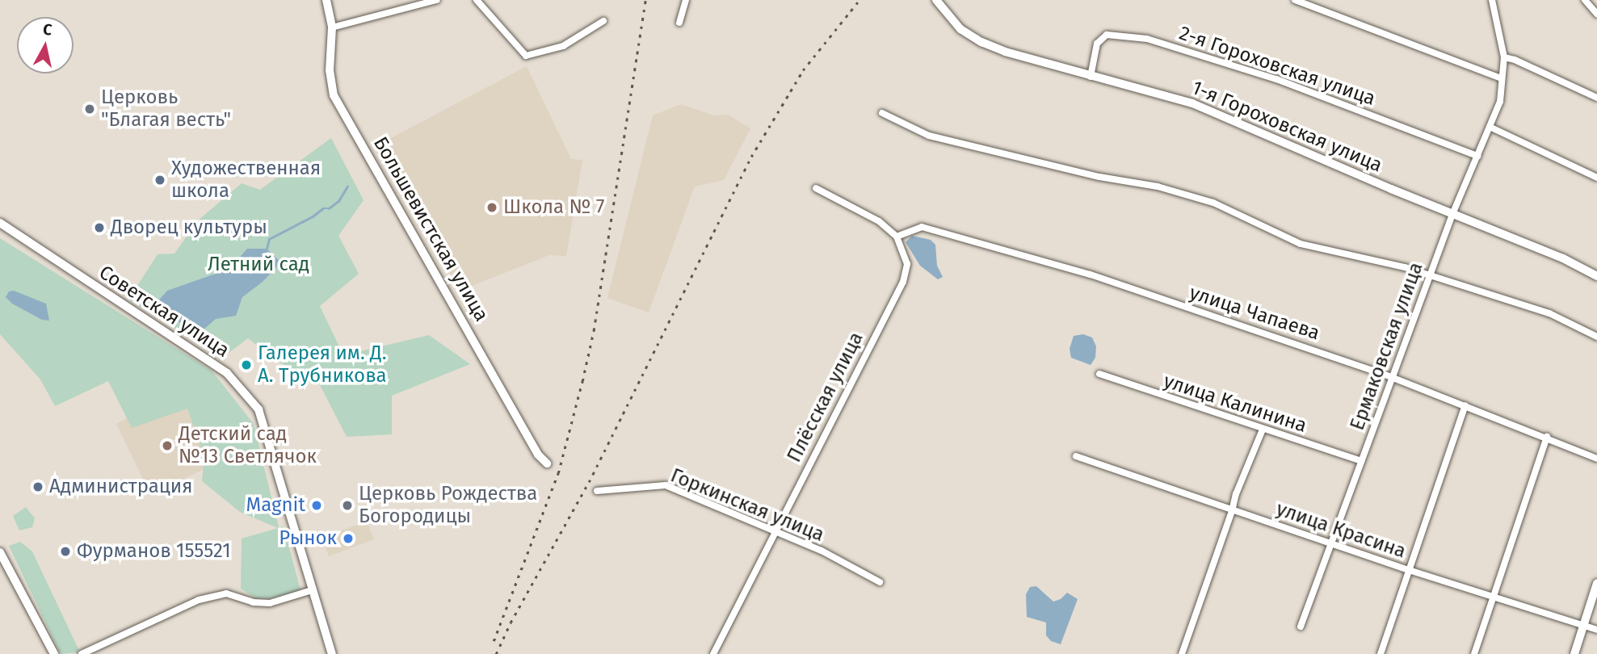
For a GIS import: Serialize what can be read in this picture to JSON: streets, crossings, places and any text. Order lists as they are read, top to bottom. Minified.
{"streets":{"street":["2-я Гороховская улица","1-я Гороховская улица","Большевистская улица","Советская улица","улица Чапаева","Ермаковская улица","Плёсская улица","улица Калинина","Горкинская улица","улица Красина"]},"crossings":[["2-я Гороховская улица","1-я Гороховская улица"],["2-я Гороховская улица","Ермаковская улица"],["1-я Гороховская улица","Ермаковская улица"],["улица Чапаева","Ермаковская улица"],["улица Чапаева","Плёсская улица"],["Ермаковская улица","улица Калинина"],["Ермаковская улица","улица Красина"],["Плёсская улица","Горкинская улица"]],"parks":["Летний сад"],"places":["Церковь \"Благая весть\"","Художественная школа","Школа № 7","Дворец культуры","Галерея им. Д. А. Трубникова","Детский сад №13 Светлячок","Администрация","Magnit","Церковь Рождества Богородицы","Рынок","Фурманов 155521"],"north":"top"}
